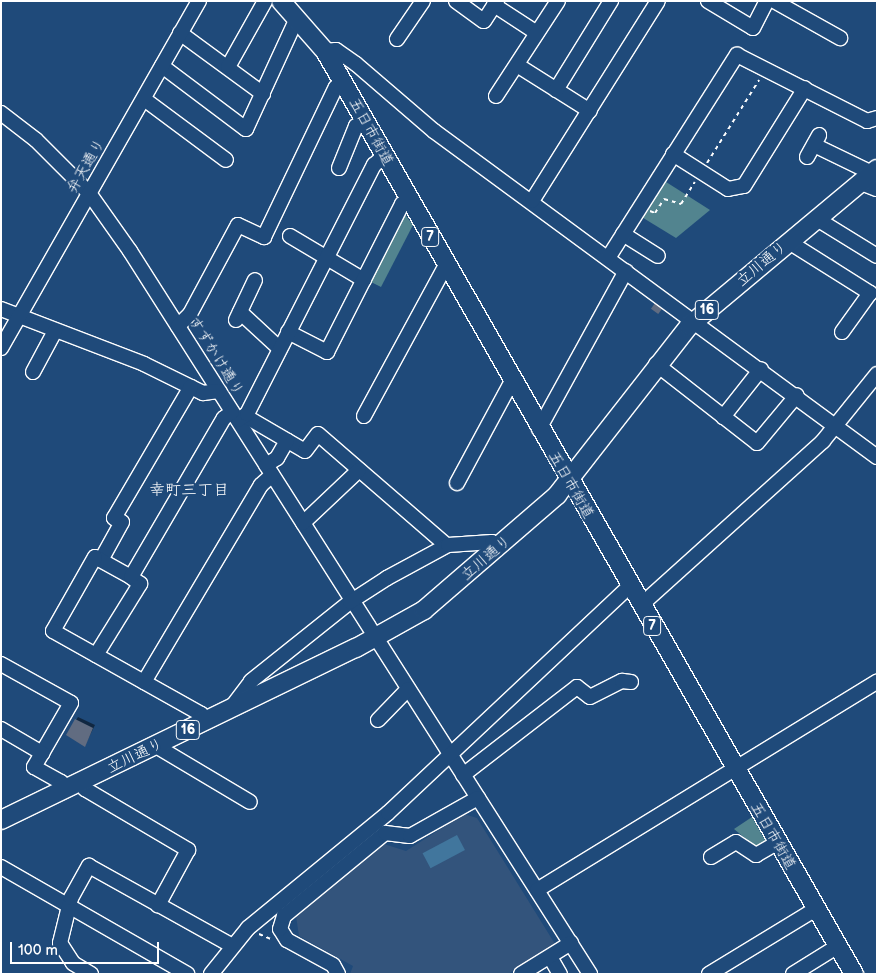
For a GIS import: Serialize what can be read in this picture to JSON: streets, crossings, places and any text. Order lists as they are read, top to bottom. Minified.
{"streets":{"main road":["五日市街道","7","立川通り","16"],"street":["弁天通り","すずかけ通り"]},"crossings":[["五日市街道","立川通り"],["弁天通り","すずかけ通り"],["立川通り","すずかけ通り"]],"districts":["幸町三丁目"],"scale_bar":"100 m"}
